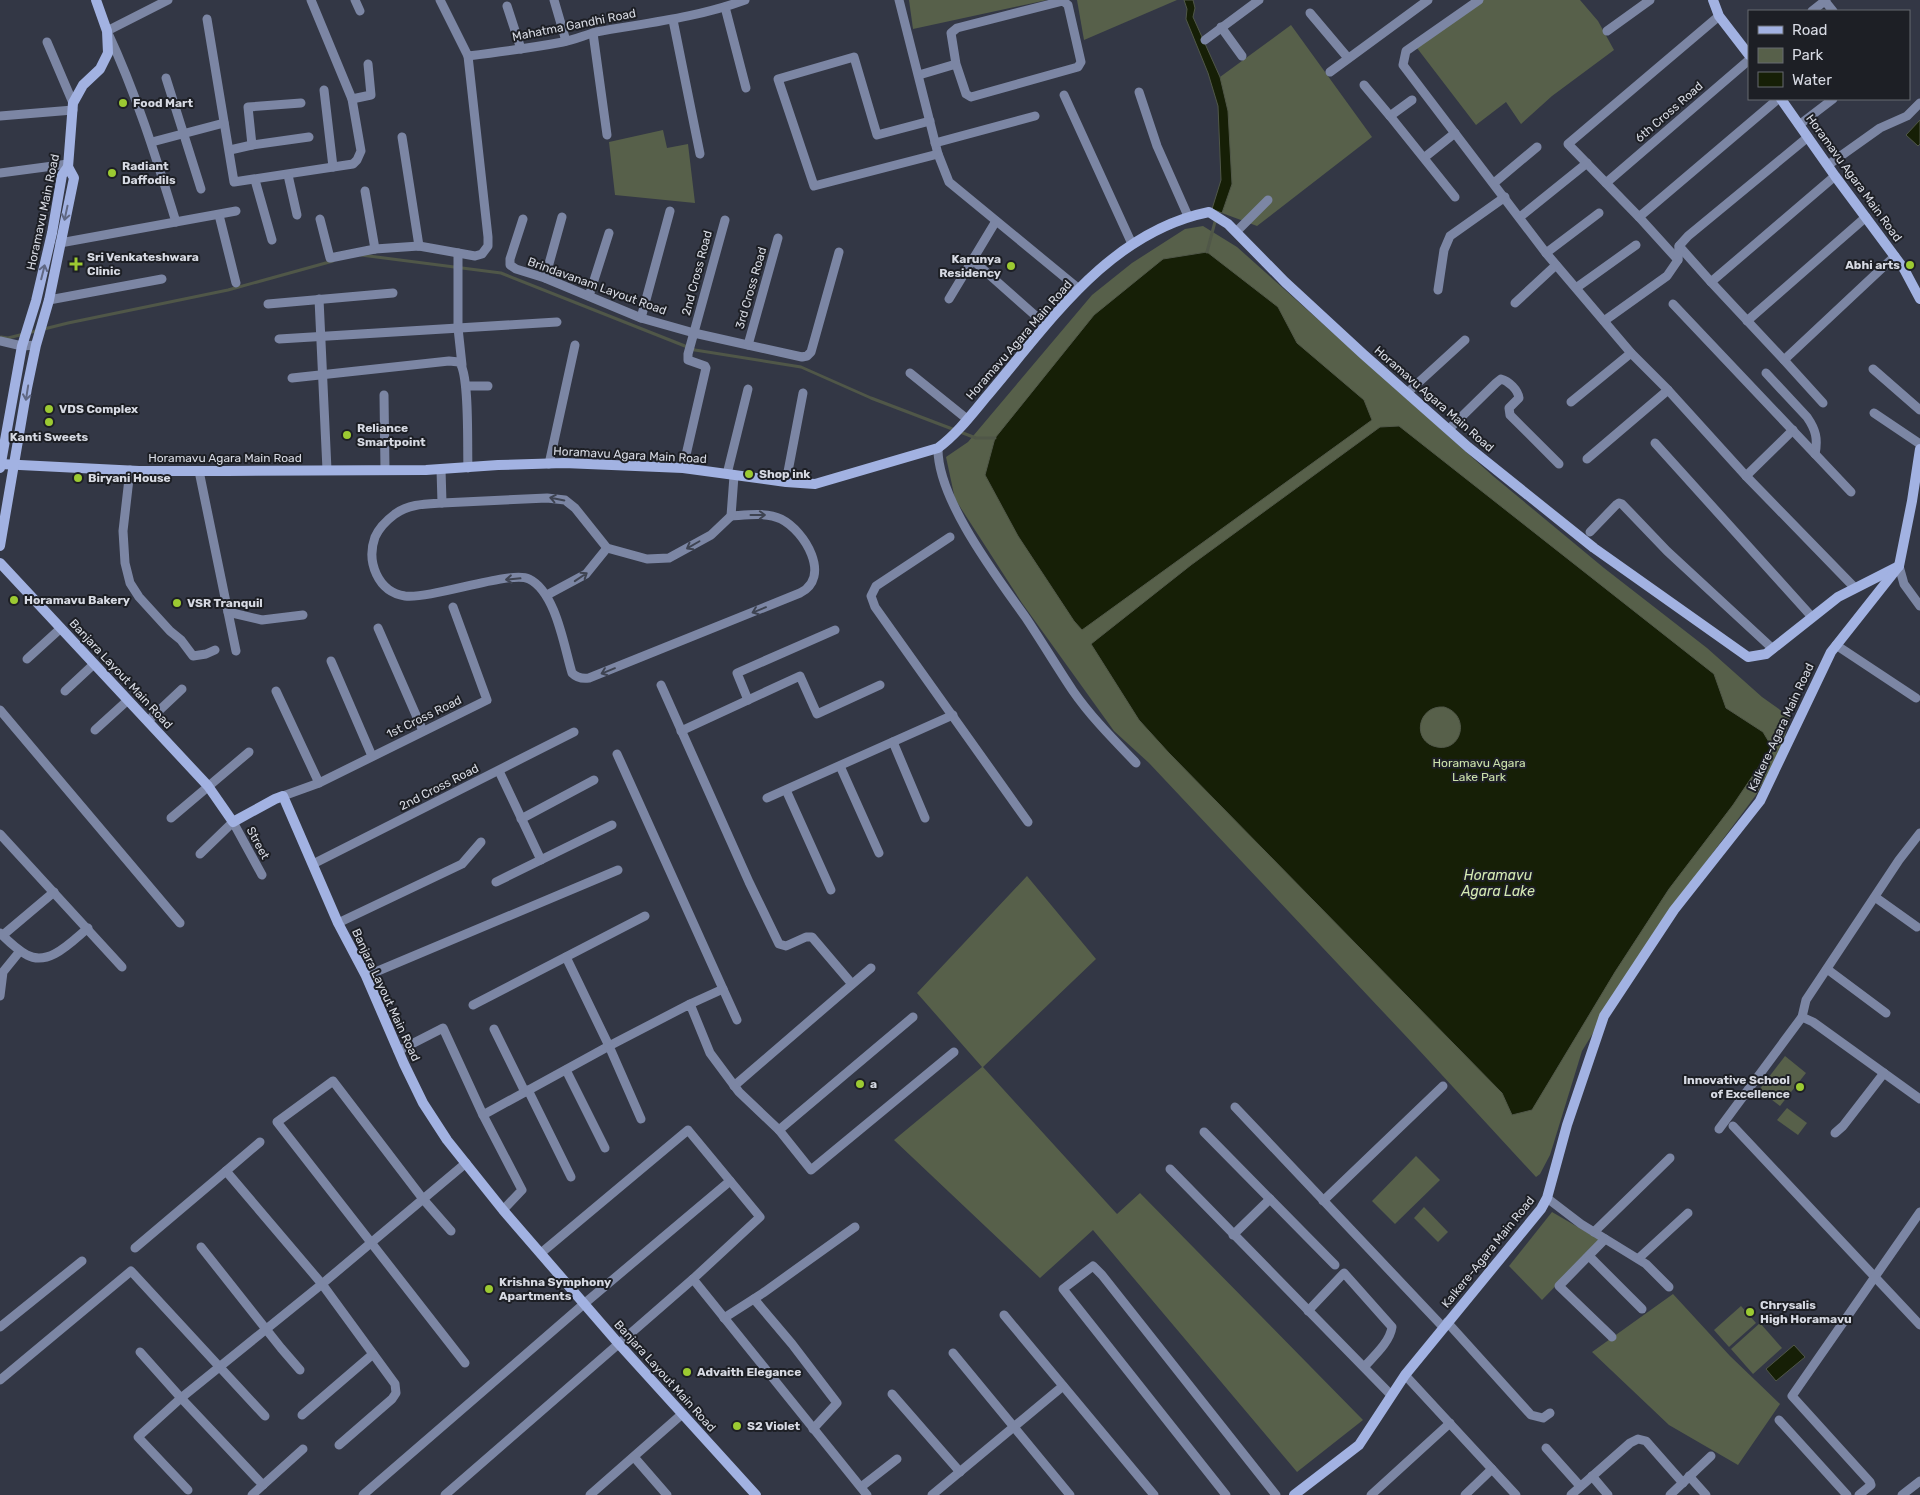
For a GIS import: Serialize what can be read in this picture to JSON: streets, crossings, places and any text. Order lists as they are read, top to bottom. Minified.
{"streets":{"street":["Mahatma Gandhi Road","6th Cross Road","Horamavu Agara Main Road","Horamavu Main Road","2nd Cross Road","Brindavanam Layout Road","3rd Cross Road","Banjara Layout Main Road","1st Cross Road","Kalkere-Agara Main Road","Street"]},"crossings":[["Horamavu Agara Main Road","Horamavu Main Road"],["Horamavu Agara Main Road","Kalkere-Agara Main Road"],["2nd Cross Road","Brindavanam Layout Road"],["2nd Cross Road","Banjara Layout Main Road"],["Brindavanam Layout Road","3rd Cross Road"],["Banjara Layout Main Road","1st Cross Road"],["Banjara Layout Main Road","Street"]],"water":["Horamavu Agara Lake"],"parks":["Horamavu Agara Lake Park"],"places":{"other":["Food Mart","Radiant Daffodils","Abhi arts","Karunya Residency","VDS Complex","Kanti Sweets","Reliance Smartpoint","Shop ink","Biryani House","Horamavu Bakery","VSR Tranquil","a","Innovative School of Excellence","Krishna Symphony Apartments","Chrysalis High Horamavu","Advaith Elegance","S2 Violet"],"health":["Sri Venkateshwara Clinic"]},"legend":["Road","Park","Water"]}
